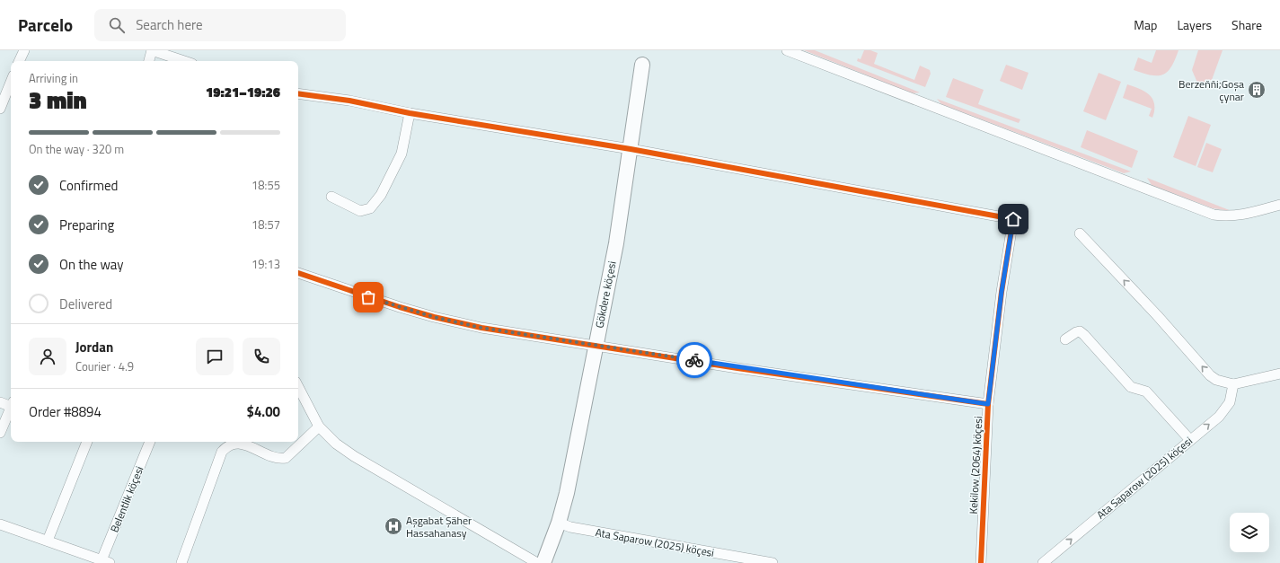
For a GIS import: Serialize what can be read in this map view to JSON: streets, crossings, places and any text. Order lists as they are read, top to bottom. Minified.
{"streets":{"street":["Gökdere köçesi","Kekilow (2064) köçesi","Ata Saparow (2025) köçesi","Belentlik köçesi"]},"crossings":[["Gökdere köçesi","Kekilow (2064) köçesi"],["Gökdere köçesi","Ata Saparow (2025) köçesi"]],"one_way":["Ata Saparow (2025) köçesi"],"places":{"building":["Berzeňňi;Goşa çynar"],"hospital":["Aşgabat Şäher Hassahanasy"]},"page":{"header":"Parcelo","search":"Search here","nav":["Map","Layers","Share"],"heading":["3 min","Arriving in","19:21–19:26"],"panel":["Jordan","Courier · 4.9","Order #8894","$4.00"],"bar":"On the way · 320 m","list":[["Confirmed","18:55"],["Preparing","18:57"],["On the way","19:13"],"Delivered"]}}
